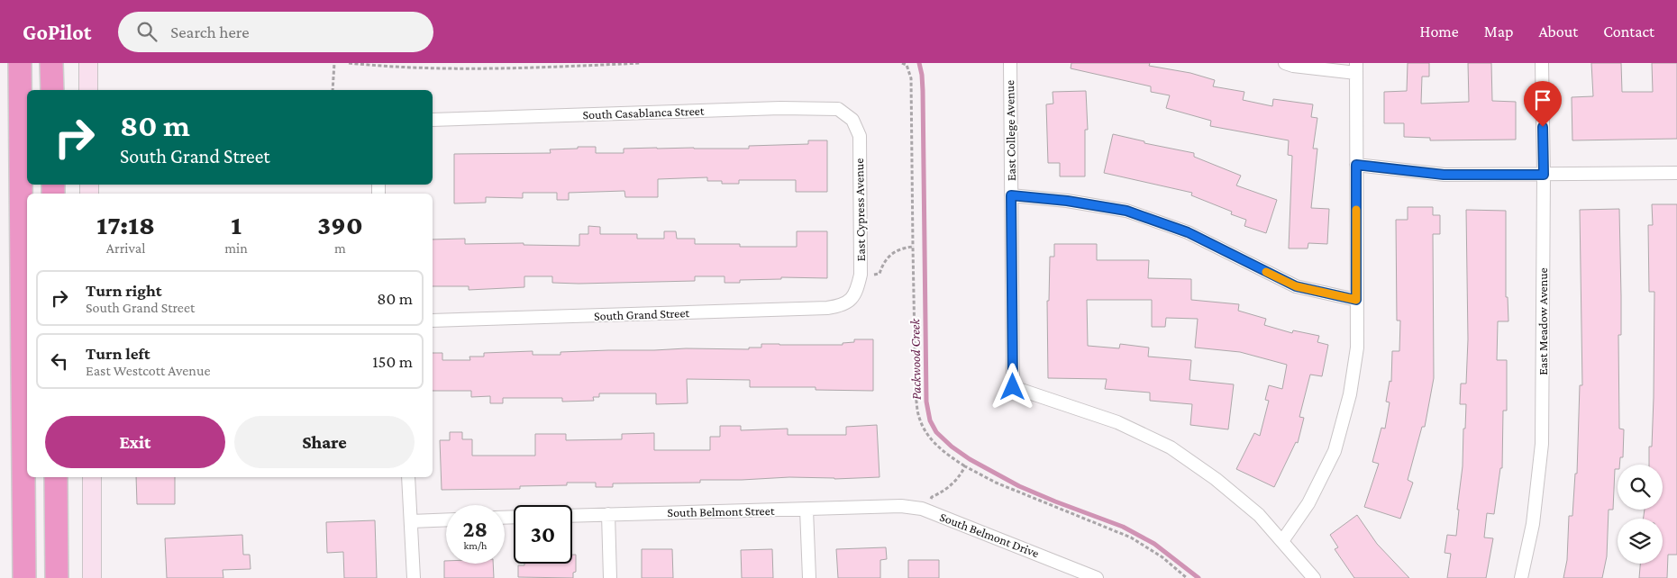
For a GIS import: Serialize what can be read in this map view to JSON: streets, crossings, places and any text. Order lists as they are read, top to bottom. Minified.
{"streets":{"street":["South Casablanca Street","East College Avenue","East Cypress Avenue","South Grand Street","East Meadow Avenue","South Belmont Street","South Belmont Drive"]},"crossings":[["South Casablanca Street","East Cypress Avenue"],["East Cypress Avenue","South Grand Street"],["South Belmont Street","South Belmont Drive"]],"water":["Packwood Creek"],"page":{"header":"GoPilot","search":"Search here","nav":["Home","Map","About","Contact"],"turn":["80 m","South Grand Street"],"eta":["17:18","Arrival","1","min","390","m"],"list":[{"name":"Turn right","note":"South Grand Street","value":"80 m"},{"name":"Turn left","note":"East Westcott Avenue","value":"150 m"}],"buttons":["Exit","Share"],"speed":"28 km/h","limit":"30"}}
